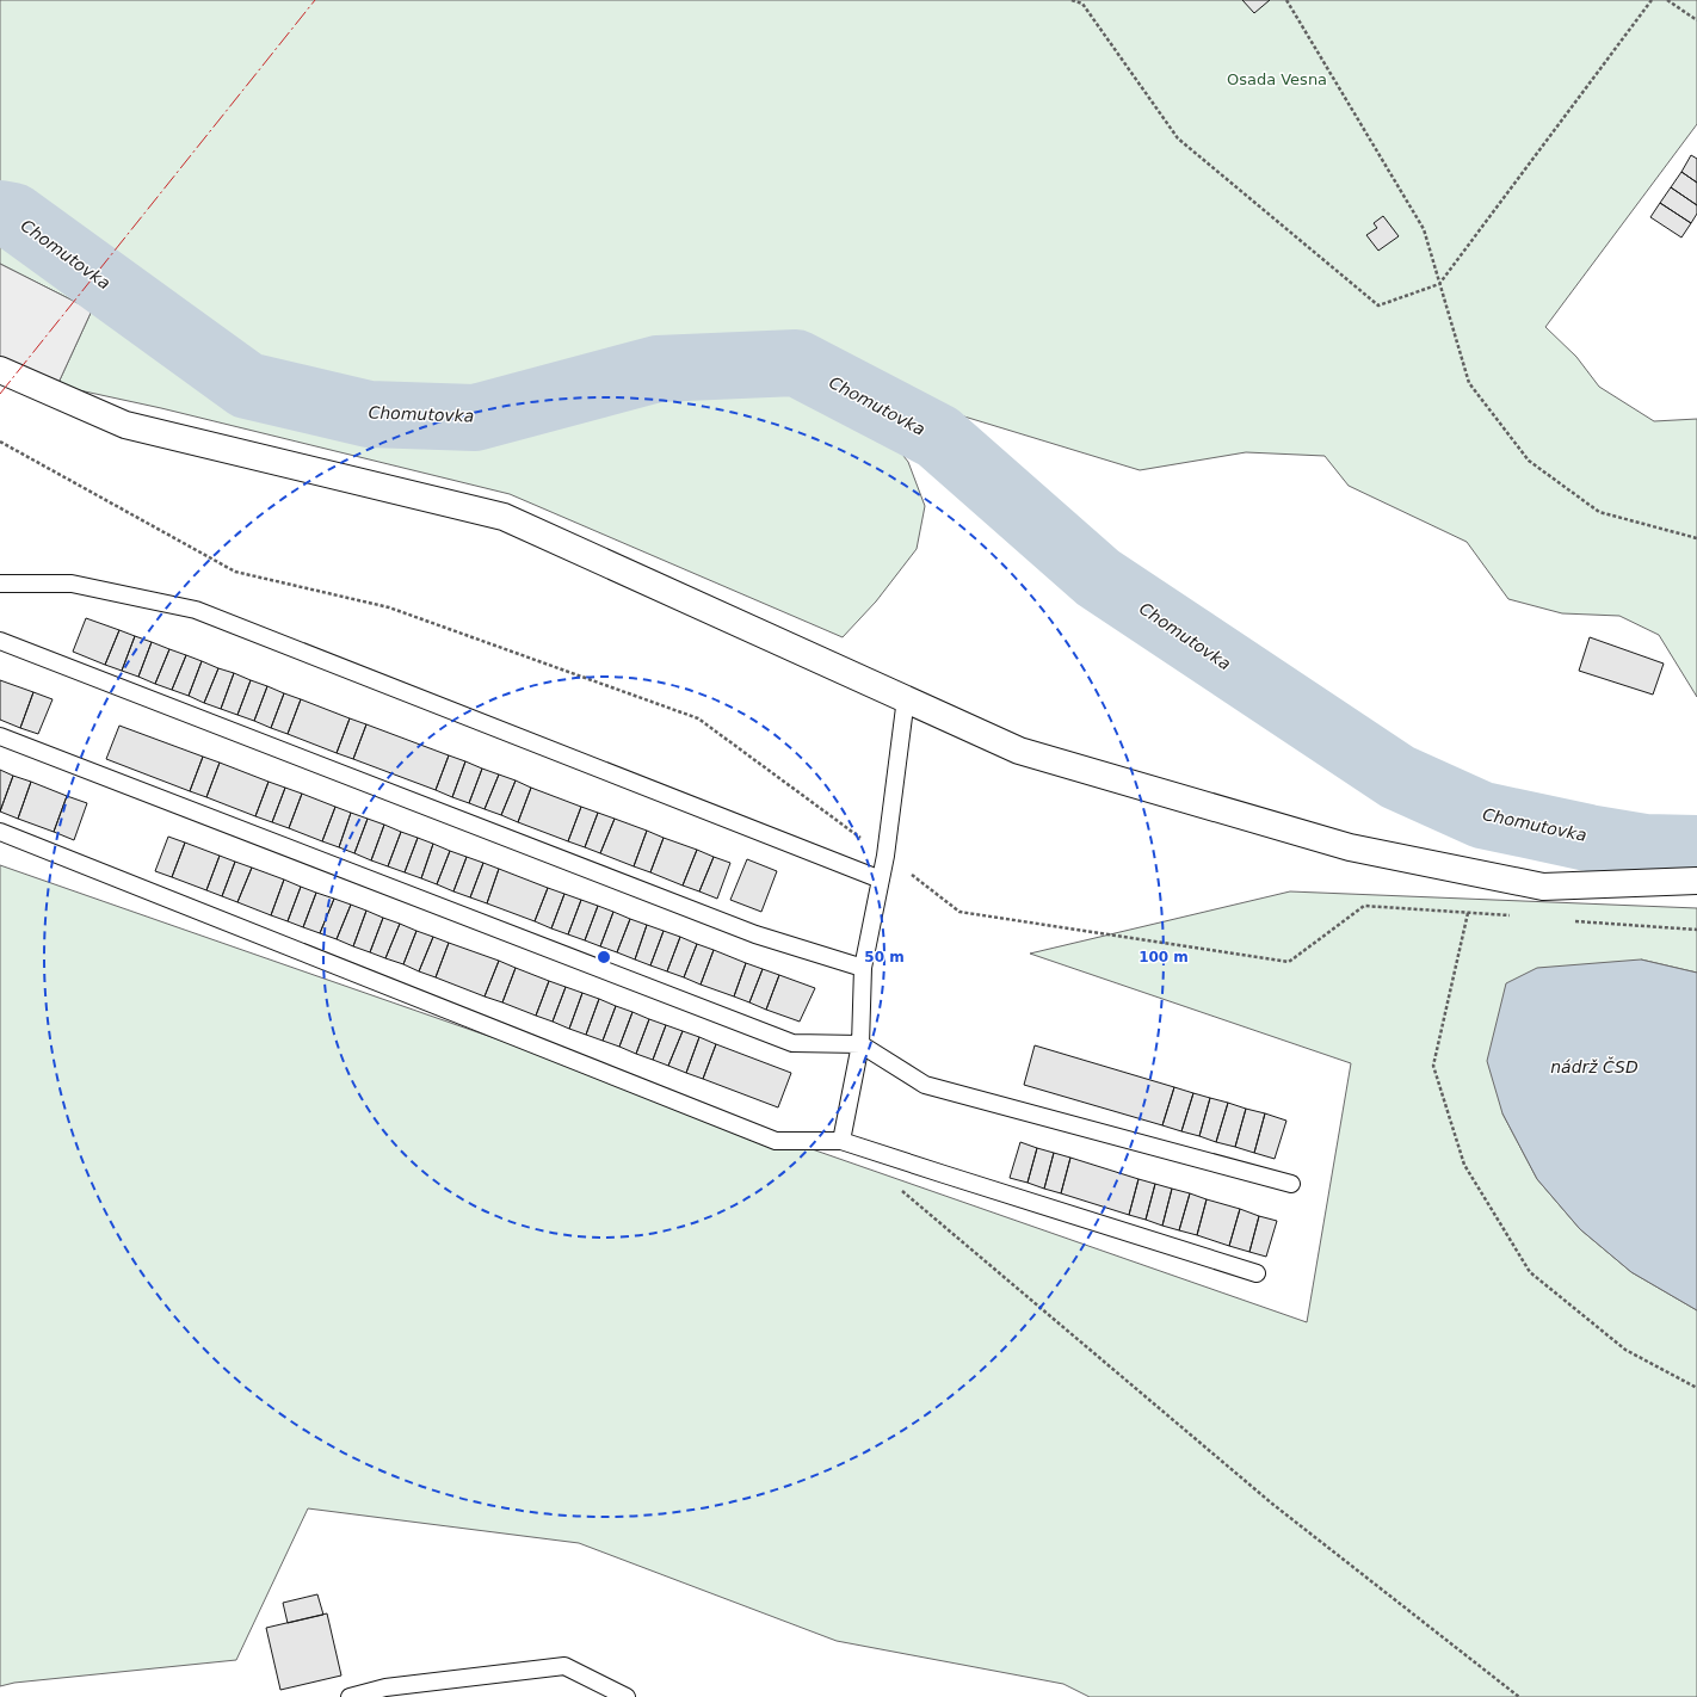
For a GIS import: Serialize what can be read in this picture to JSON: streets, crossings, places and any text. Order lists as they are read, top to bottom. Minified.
{"water":["Chomutovka","nádrž ČSD"],"parks":["Osada Vesna"],"rings":["50 m","100 m"]}
